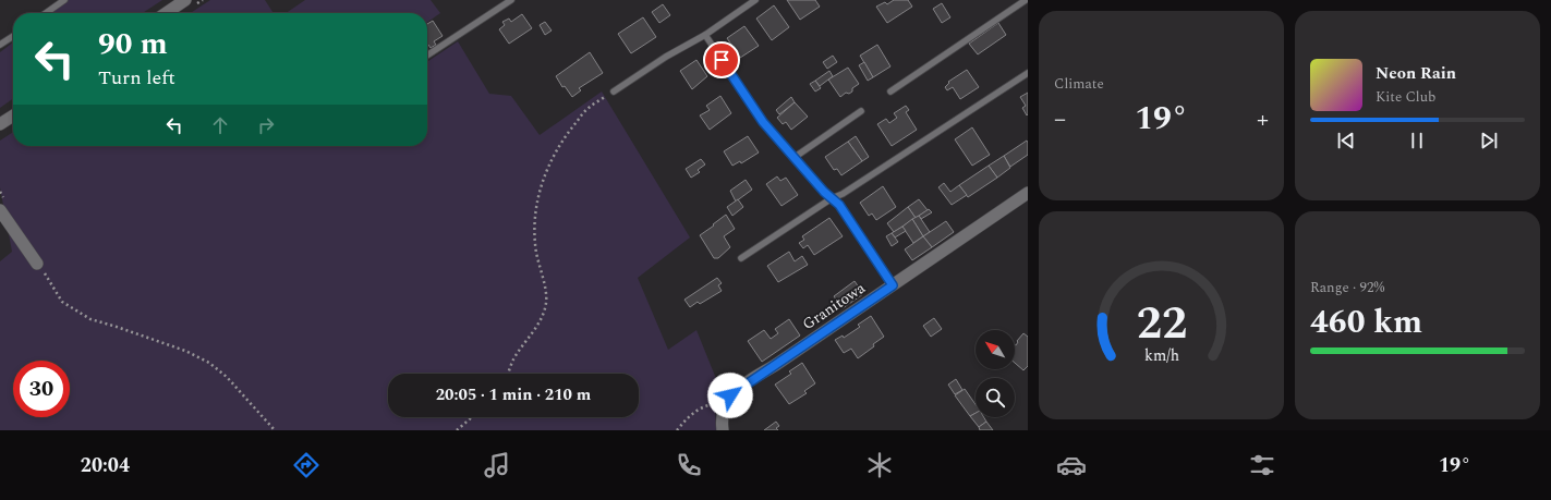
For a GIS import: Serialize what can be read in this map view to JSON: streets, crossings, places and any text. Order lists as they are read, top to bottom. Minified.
{"streets":{"street":["Granitowa"]},"north":"top left","page":{"tile":["Climate",["Range · 92%","460 km"]],"turn":["90 m","Turn left"],"song":["Neon Rain","Kite Club"],"heat":["−","19°","+"],"limit":"30","trip":"20:05 · 1 min · 210 m","tabs":["20:04","19°"],"gauge":["22","km/h"]}}
